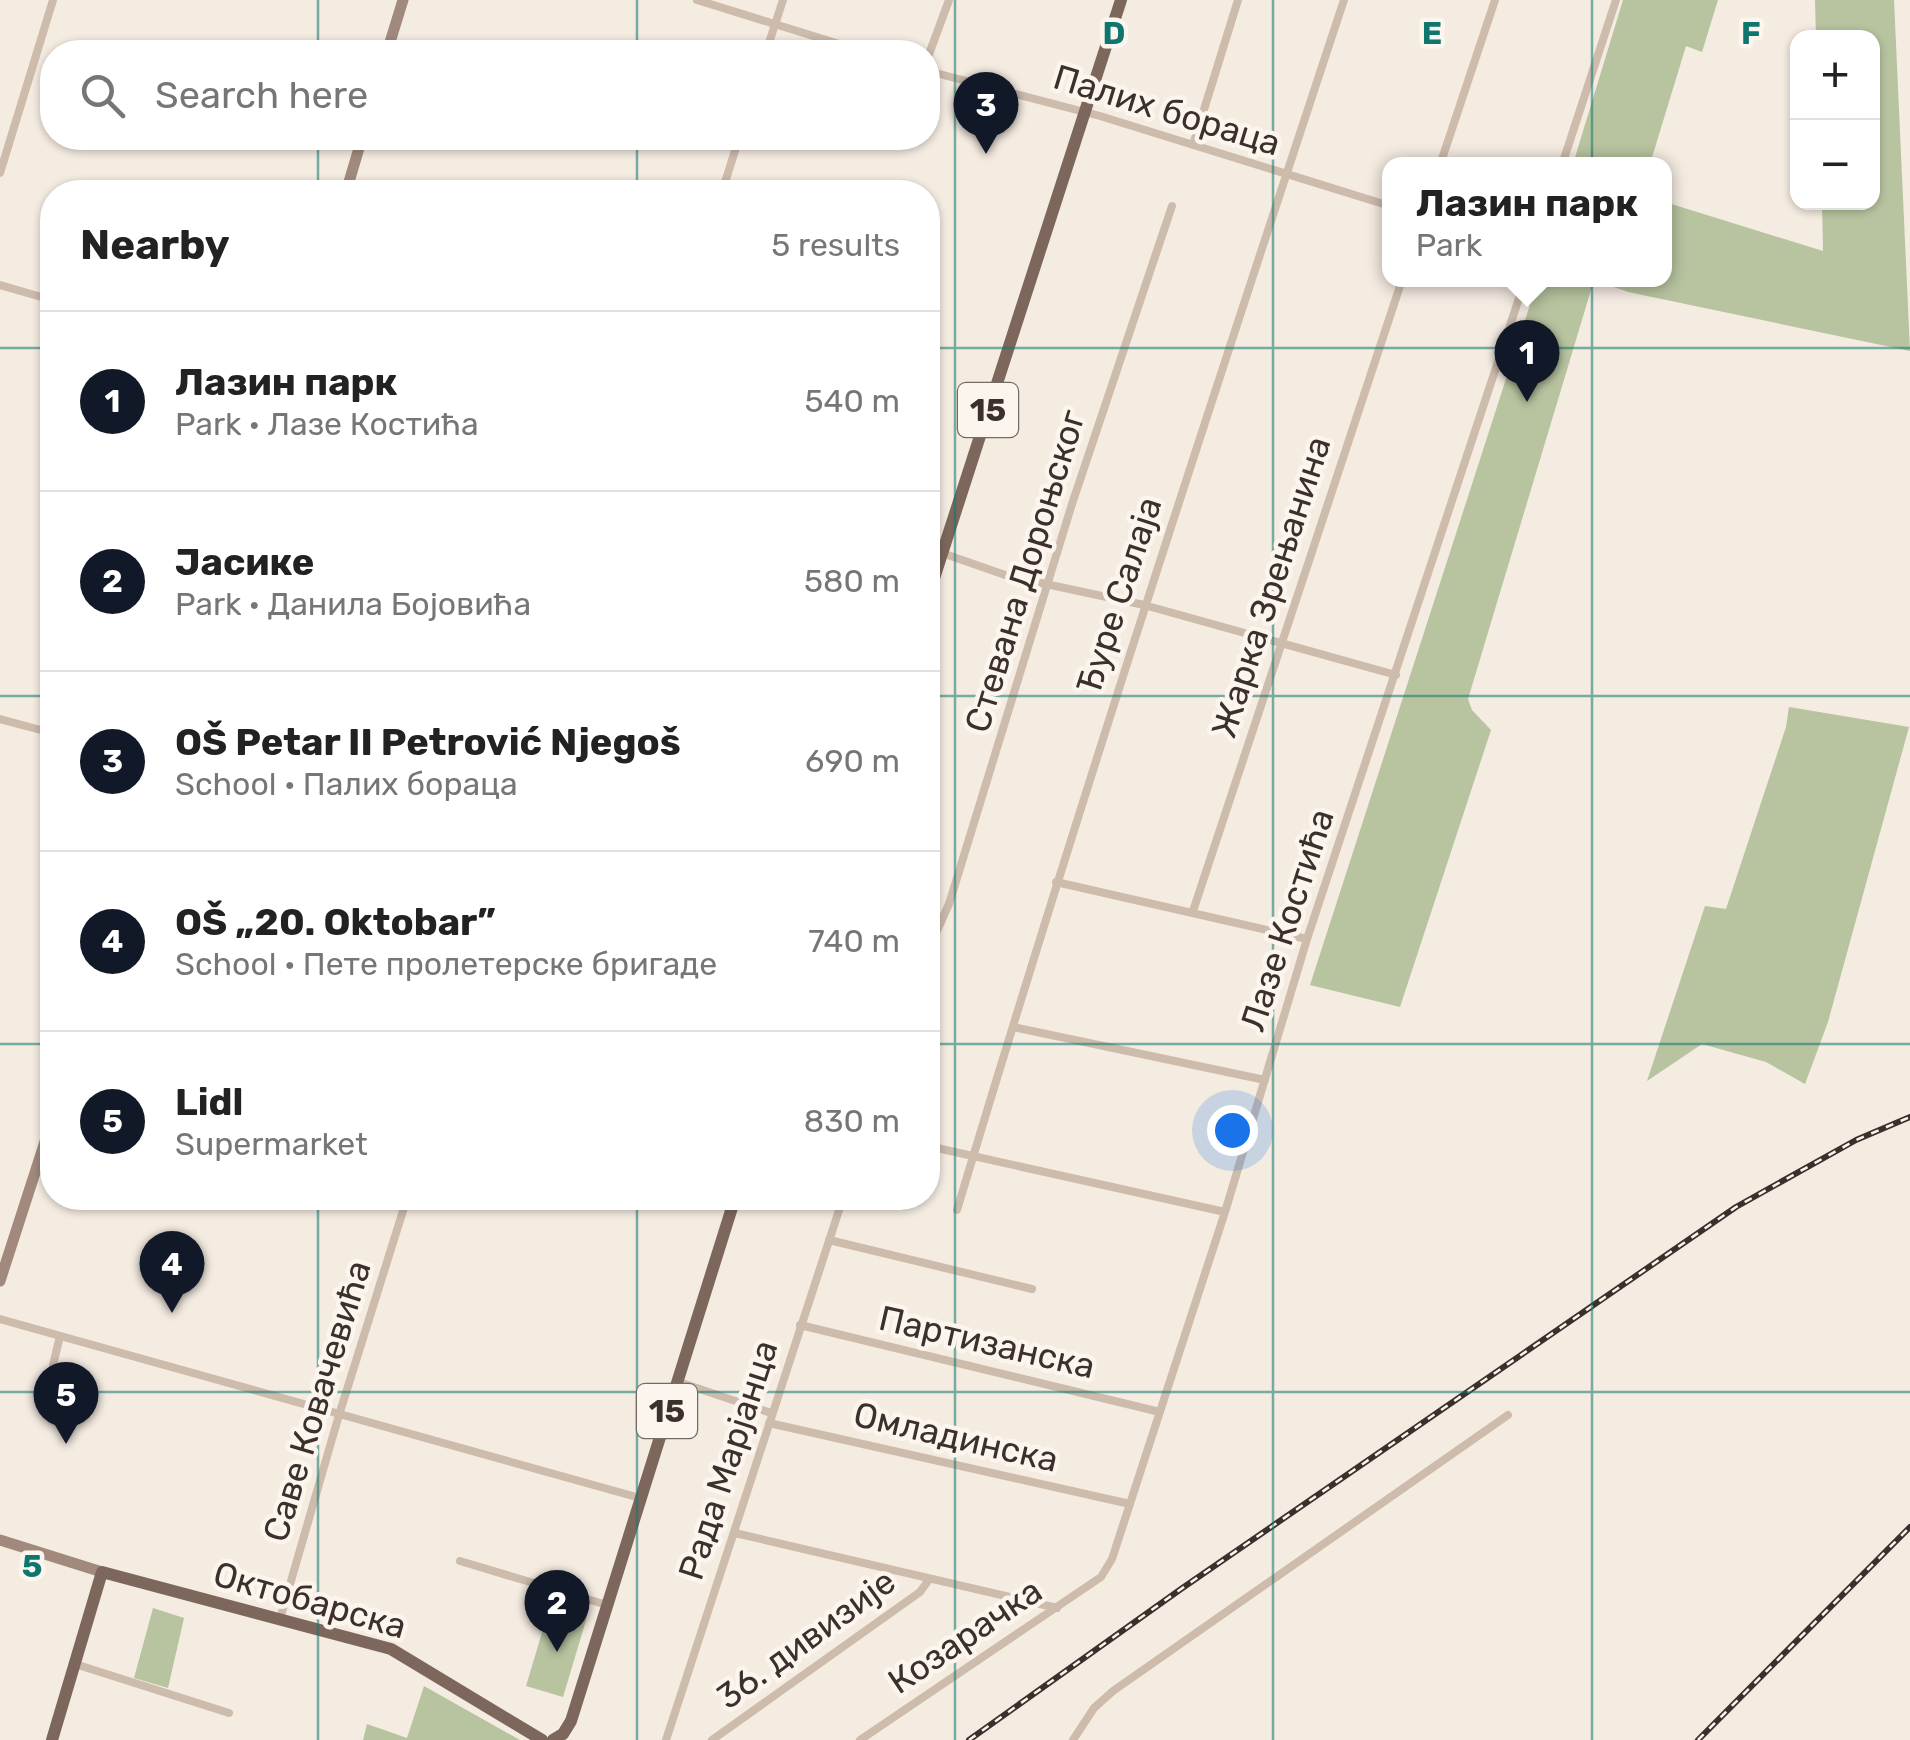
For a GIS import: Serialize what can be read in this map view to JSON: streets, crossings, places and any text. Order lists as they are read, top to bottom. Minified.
{"streets":{"main road":["15","Октобарска"],"street":["Палих бораца","Стевана Дороњског","Жарка Зрењанина","Ђуре Салаја","Лазе Костића","Партизанска","Саве Ковачевића","Омладинска","Рада Марјанца","Козарачка","36. дивизије"]},"crossings":[["Палих бораца","15"],["Палих бораца","Ђуре Салаја"],["15","Омладинска"],["Лазе Костића","Партизанска"],["Лазе Костића","Омладинска"],["Лазе Костића","Козарачка"],["Партизанска","Рада Марјанца"],["Саве Ковачевића","Октобарска"],["Омладинска","Рада Марјанца"]],"page":{"map_buttons":["+","−"],"search":"Search here","pins":["3","1","4","5","2"],"popup":["Лазин парк","Park"],"heading":["Nearby","5 results"],"list":[{"mark":"1","name":"Лазин парк","note":"Park · Лазе Костића","value":"540 m"},{"mark":"2","name":"Јасике","note":"Park · Данила Бојовића","value":"580 m"},{"mark":"3","name":"OŠ Petar II Petrović Njegoš","note":"School · Палих бораца","value":"690 m"},{"mark":"4","name":"OŠ „20. Oktobar”","note":"School · Пете пролетерске бригаде","value":"740 m"},{"mark":"5","name":"Lidl","note":"Supermarket","value":"830 m"}]},"grid":{"columns":["D","E","F"],"rows":["5"]}}
